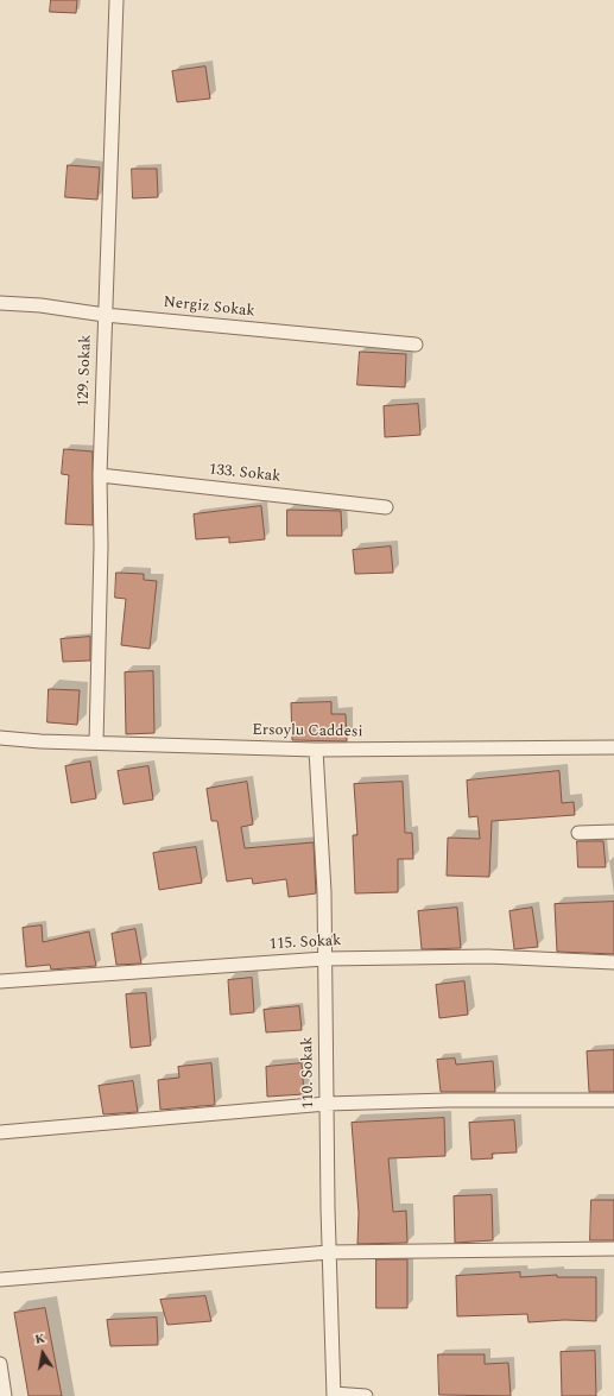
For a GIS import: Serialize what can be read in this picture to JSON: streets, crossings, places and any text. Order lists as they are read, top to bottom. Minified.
{"streets":{"street":["Nergiz Sokak","129. Sokak","133. Sokak","Ersoylu Caddesi","115. Sokak","110. Sokak"]},"crossings":[["Nergiz Sokak","129. Sokak"],["129. Sokak","133. Sokak"],["129. Sokak","Ersoylu Caddesi"],["Ersoylu Caddesi","110. Sokak"],["115. Sokak","110. Sokak"]],"north":"top"}
